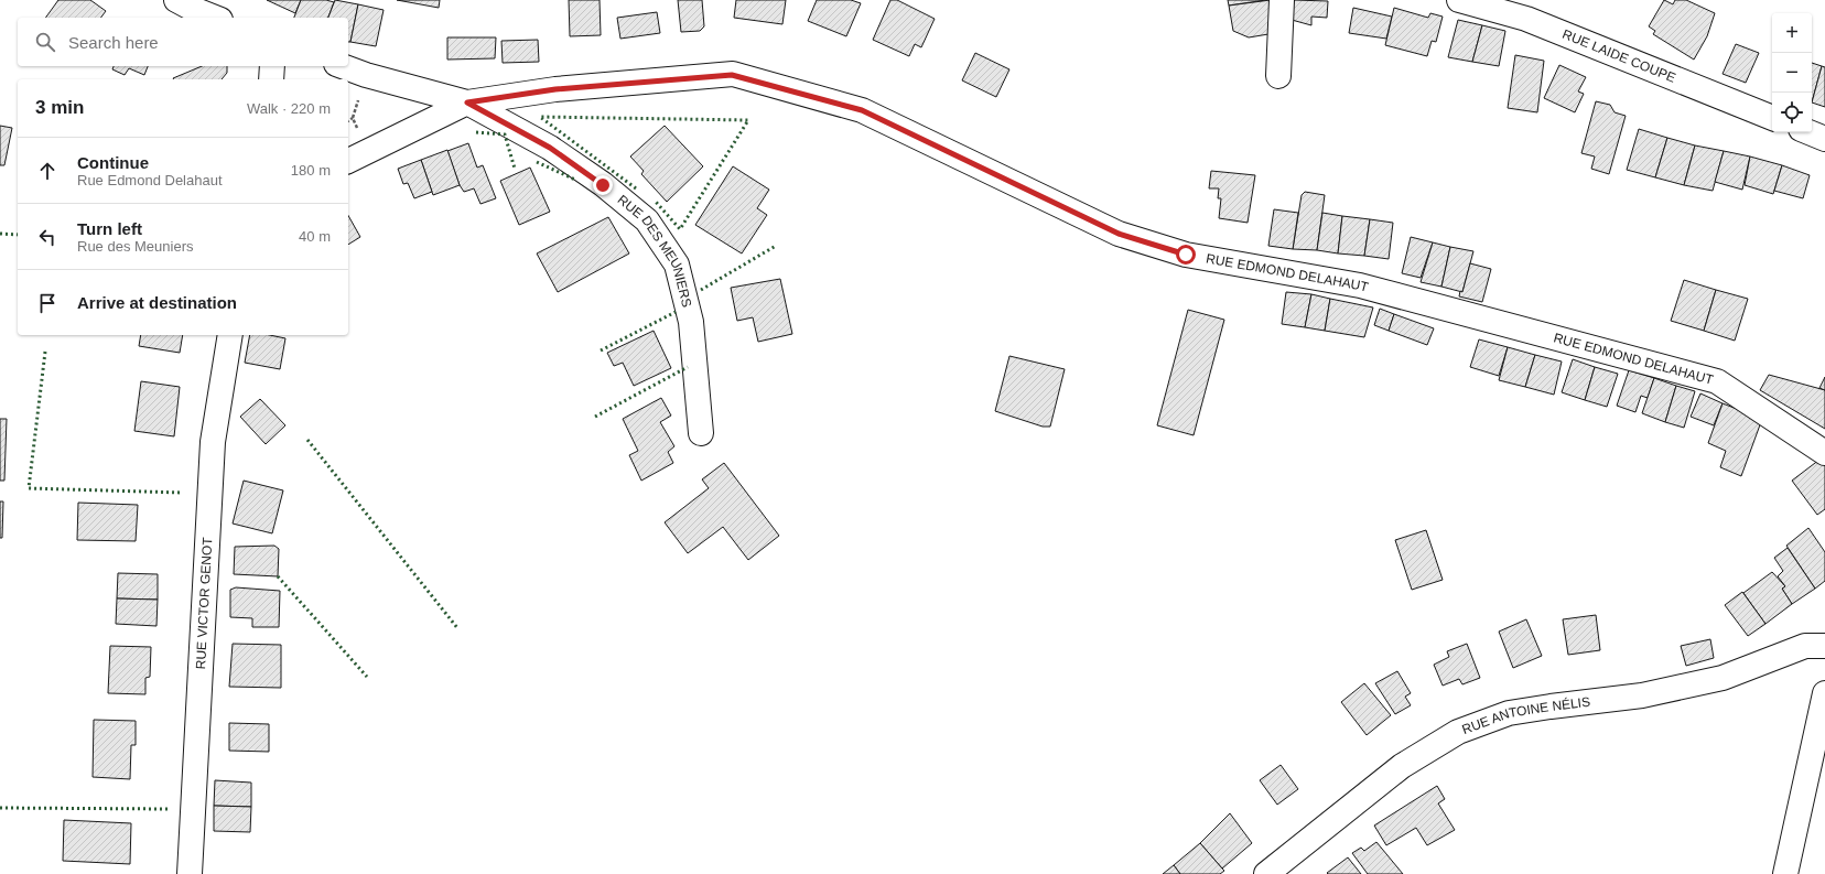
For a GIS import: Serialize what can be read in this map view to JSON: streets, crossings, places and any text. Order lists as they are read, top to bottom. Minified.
{"streets":{"street":["RUE LAIDE COUPE","RUE DES MEUNIERS","RUE EDMOND DELAHAUT","RUE VICTOR GENOT","RUE ANTOINE NÉLIS"]},"crossings":[["RUE DES MEUNIERS","RUE EDMOND DELAHAUT"]],"page":{"map_buttons":["+","−"],"search":"Search here","heading":["3 min","Walk · 220 m"],"list":[["Continue","Rue Edmond Delahaut","180 m"],["Turn left","Rue des Meuniers","40 m"],"Arrive at destination"]}}
